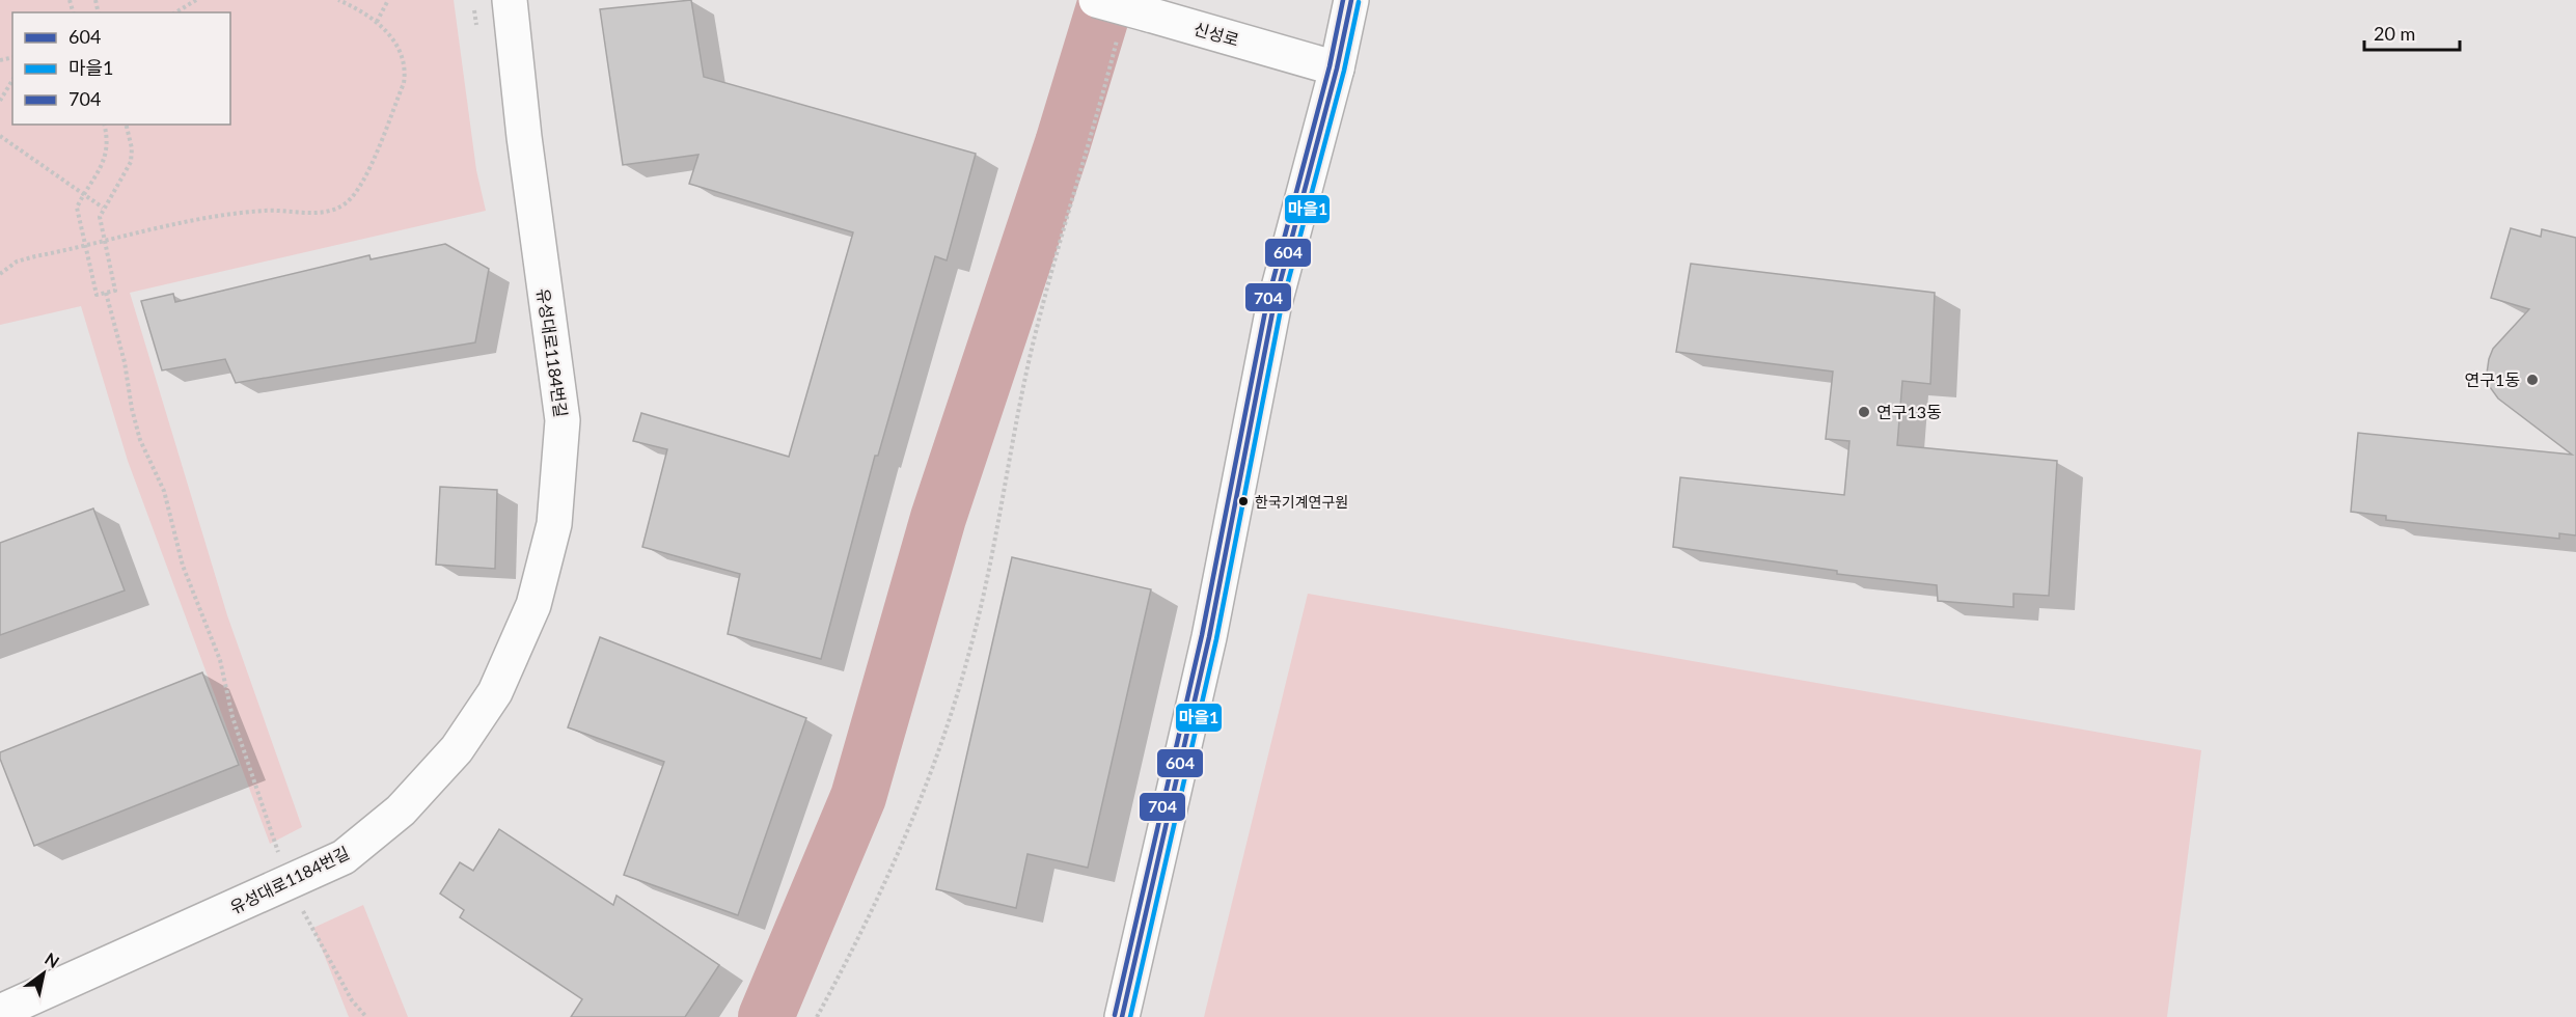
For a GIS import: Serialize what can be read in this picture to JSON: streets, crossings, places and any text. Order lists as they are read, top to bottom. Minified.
{"streets":{"street":["신성로","유성대로1184번길"]},"places":["연구1동","연구13동","한국기계연구원"],"lines":["transit line 604","transit line 704","transit line 마을1"],"legend":["604","마을1","704"],"scale_bar":"20 m","north":"top right"}
